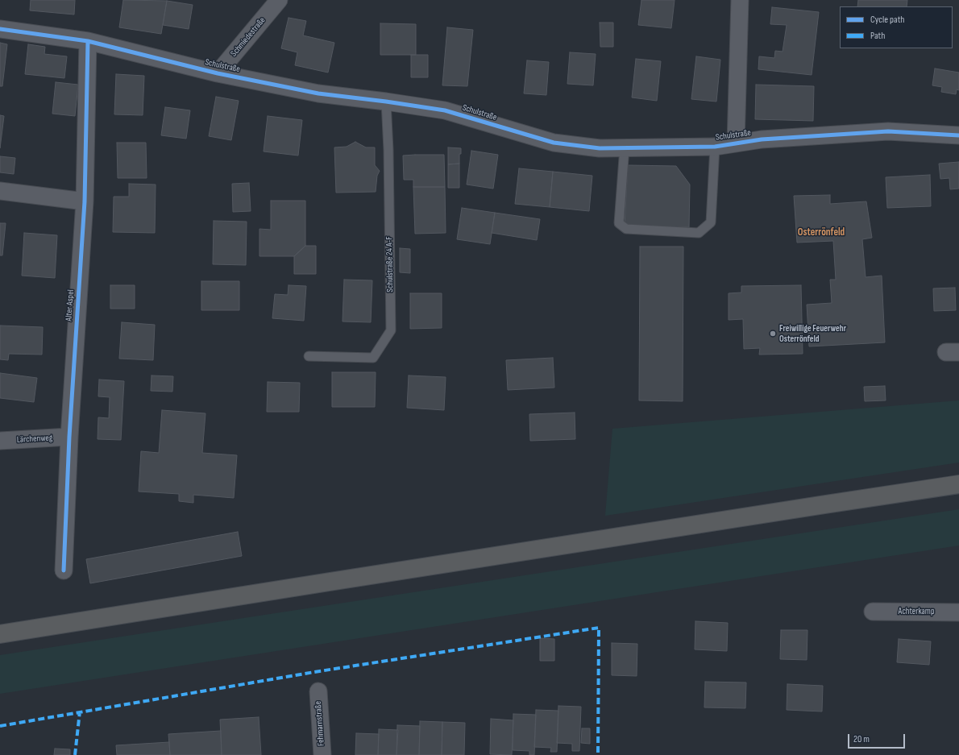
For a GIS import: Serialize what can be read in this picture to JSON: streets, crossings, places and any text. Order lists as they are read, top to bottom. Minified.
{"streets":{"street":["Schmiedestraße","Schulstraße","Alter Aspel","Lärchenweg","Achterkamp","Fehmarnstraße"],"lane":["Schulstraße 24 A-F"]},"crossings":[["Schmiedestraße","Schulstraße"],["Schulstraße","Schulstraße 24 A-F"],["Schulstraße","Alter Aspel"],["Alter Aspel","Lärchenweg"]],"districts":["Osterrönfeld"],"places":["Freiwillige Feuerwehr Osterrönfeld"],"legend":["Cycle path","Path"],"scale_bar":"20 m"}
